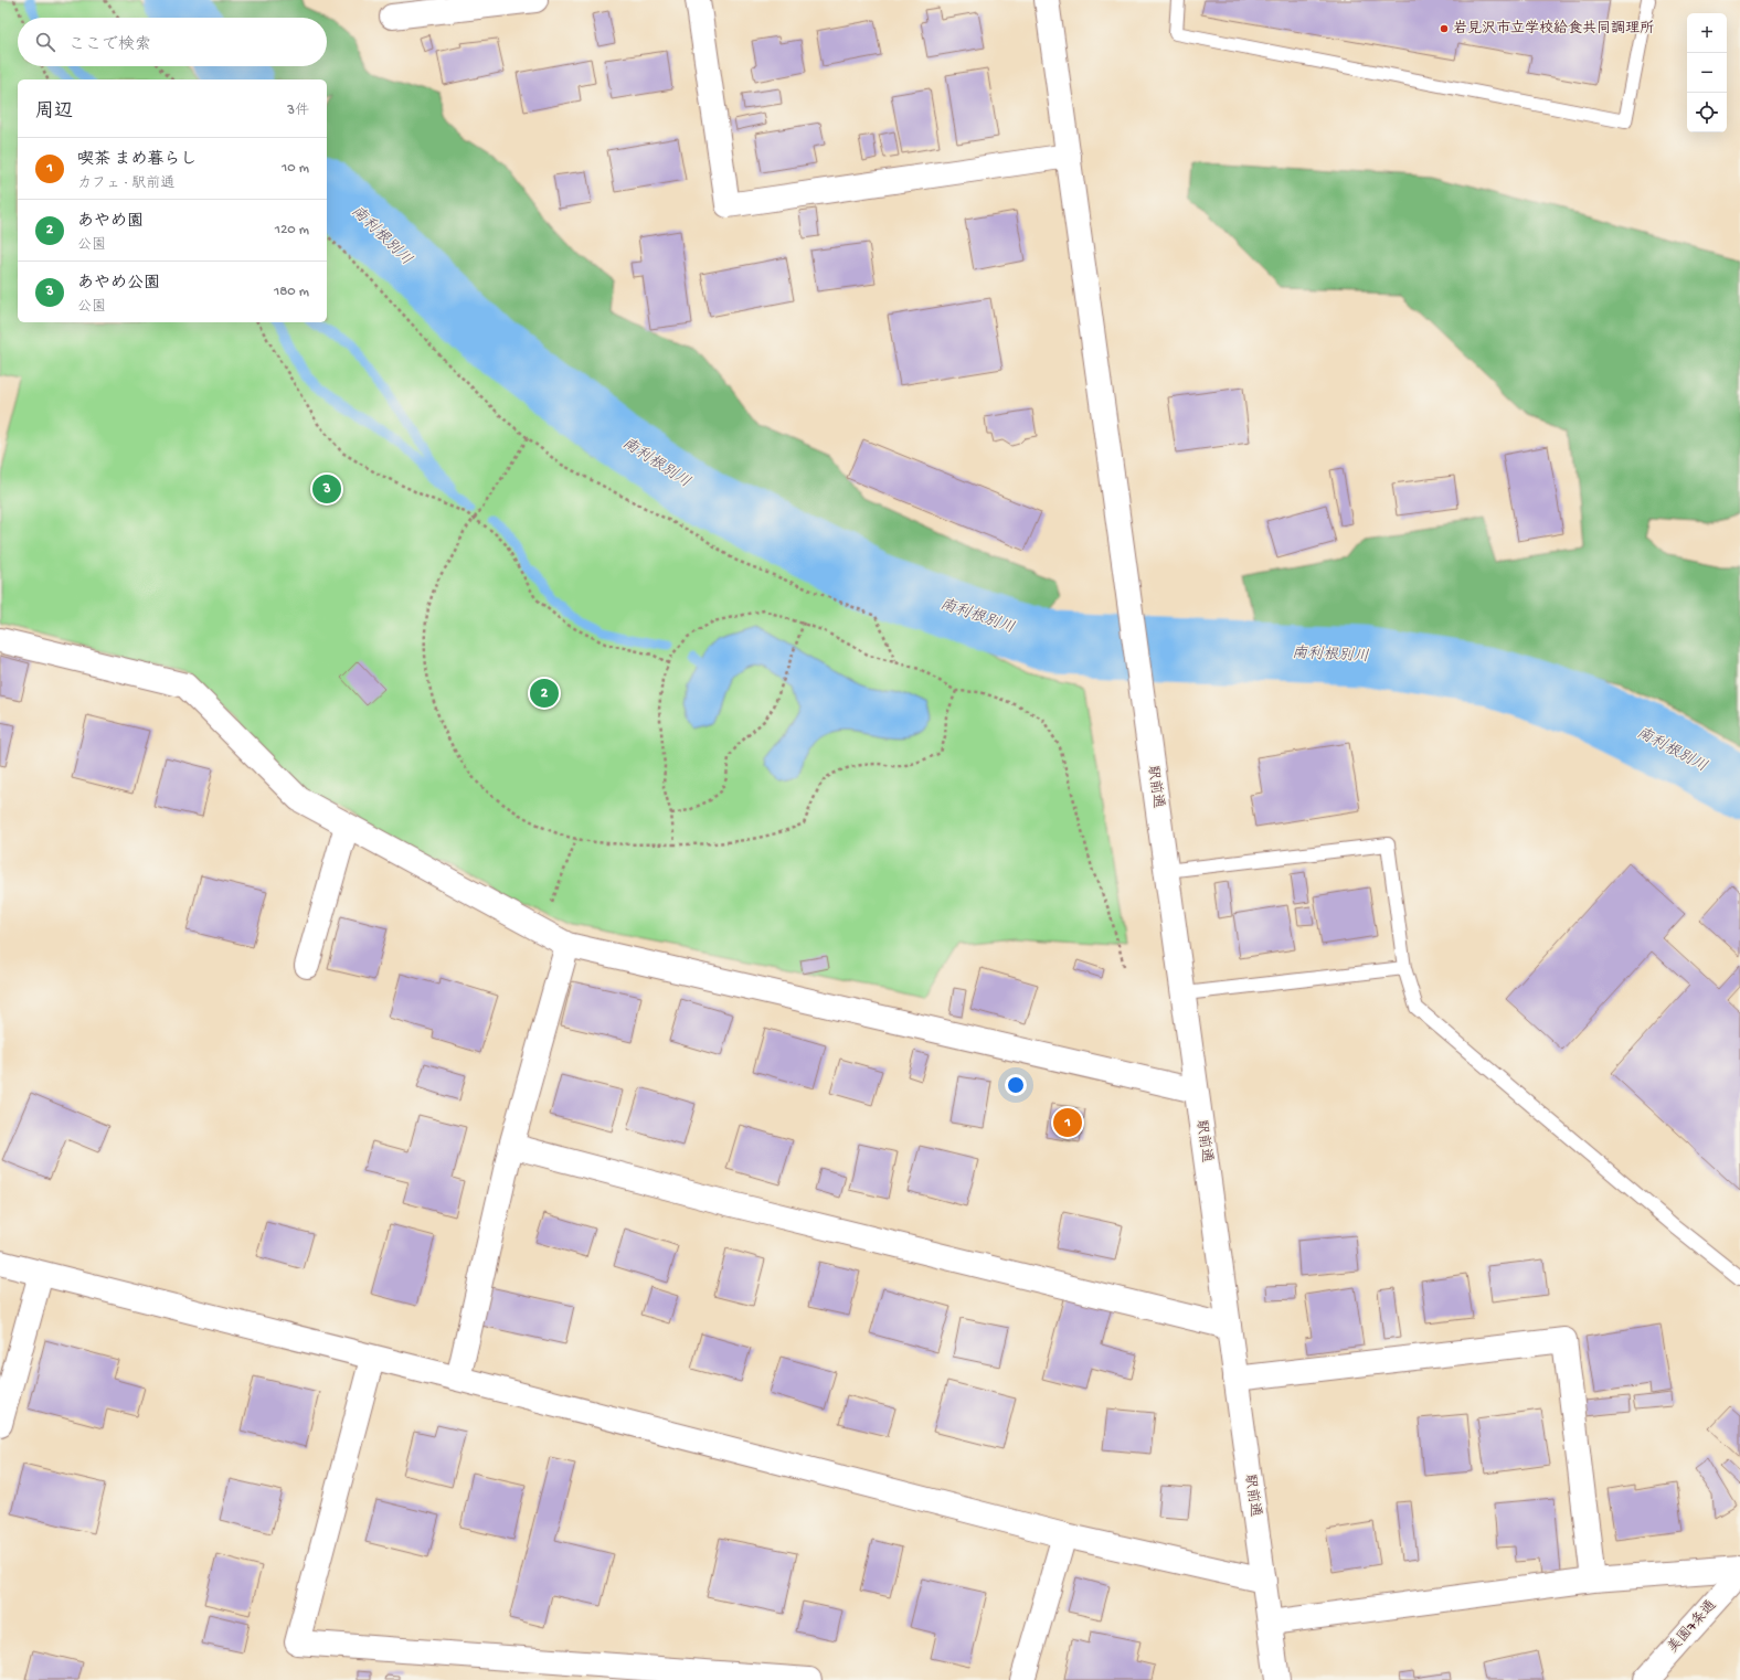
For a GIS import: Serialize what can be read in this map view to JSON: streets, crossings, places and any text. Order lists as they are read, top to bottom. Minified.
{"streets":{"street":["駅前通","美園7条通"]},"water":["南利根別川"],"places":["岩見沢市立学校給食共同調理所"],"page":{"map_buttons":["+","−"],"search":"ここで検索","heading":["周辺","3件"],"list":[{"mark":"1","name":"喫茶 まめ暮らし","note":"カフェ · 駅前通","value":"10 m"},{"mark":"2","name":"あやめ園","note":"公園","value":"120 m"},{"mark":"3","name":"あやめ公園","note":"公園","value":"180 m"}],"pins":["3","2","1"]}}
